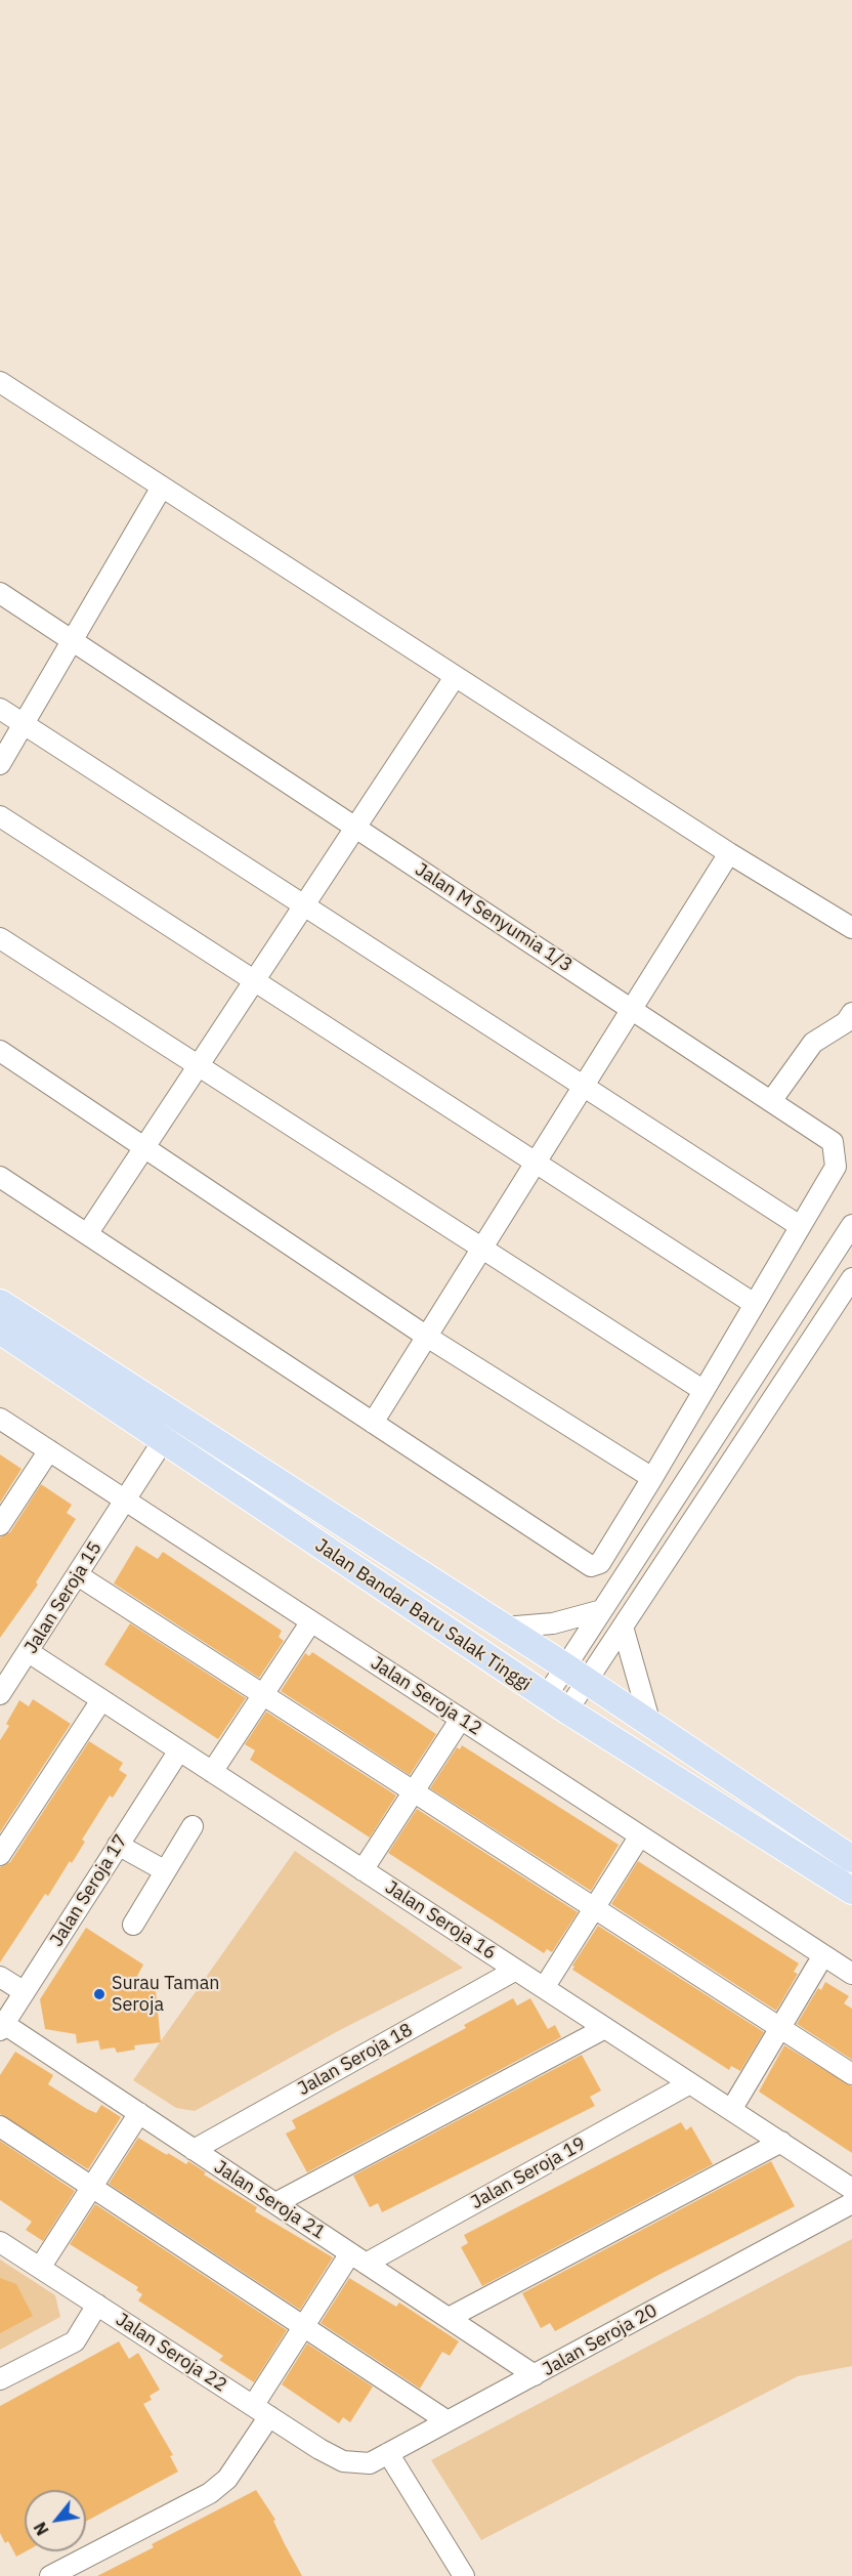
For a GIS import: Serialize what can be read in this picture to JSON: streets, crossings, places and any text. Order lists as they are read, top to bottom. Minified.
{"streets":{"main road":["Jalan Bandar Baru Salak Tinggi"],"street":["Jalan M Senyumia 1/3","Jalan Seroja 15","Jalan Seroja 12","Jalan Seroja 17","Jalan Seroja 16","Jalan Seroja 18","Jalan Seroja 19","Jalan Seroja 21","Jalan Seroja 20","Jalan Seroja 22"]},"crossings":[["Jalan Seroja 15","Jalan Bandar Baru Salak Tinggi"],["Jalan Seroja 15","Jalan Seroja 12"],["Jalan Seroja 15","Jalan Seroja 16"],["Jalan Seroja 17","Jalan Seroja 16"],["Jalan Seroja 17","Jalan Seroja 21"],["Jalan Seroja 16","Jalan Seroja 18"],["Jalan Seroja 16","Jalan Seroja 19"],["Jalan Seroja 18","Jalan Seroja 21"],["Jalan Seroja 19","Jalan Seroja 21"],["Jalan Seroja 21","Jalan Seroja 20"],["Jalan Seroja 20","Jalan Seroja 22"]],"places":["Surau Taman Seroja"],"north":"bottom left"}
